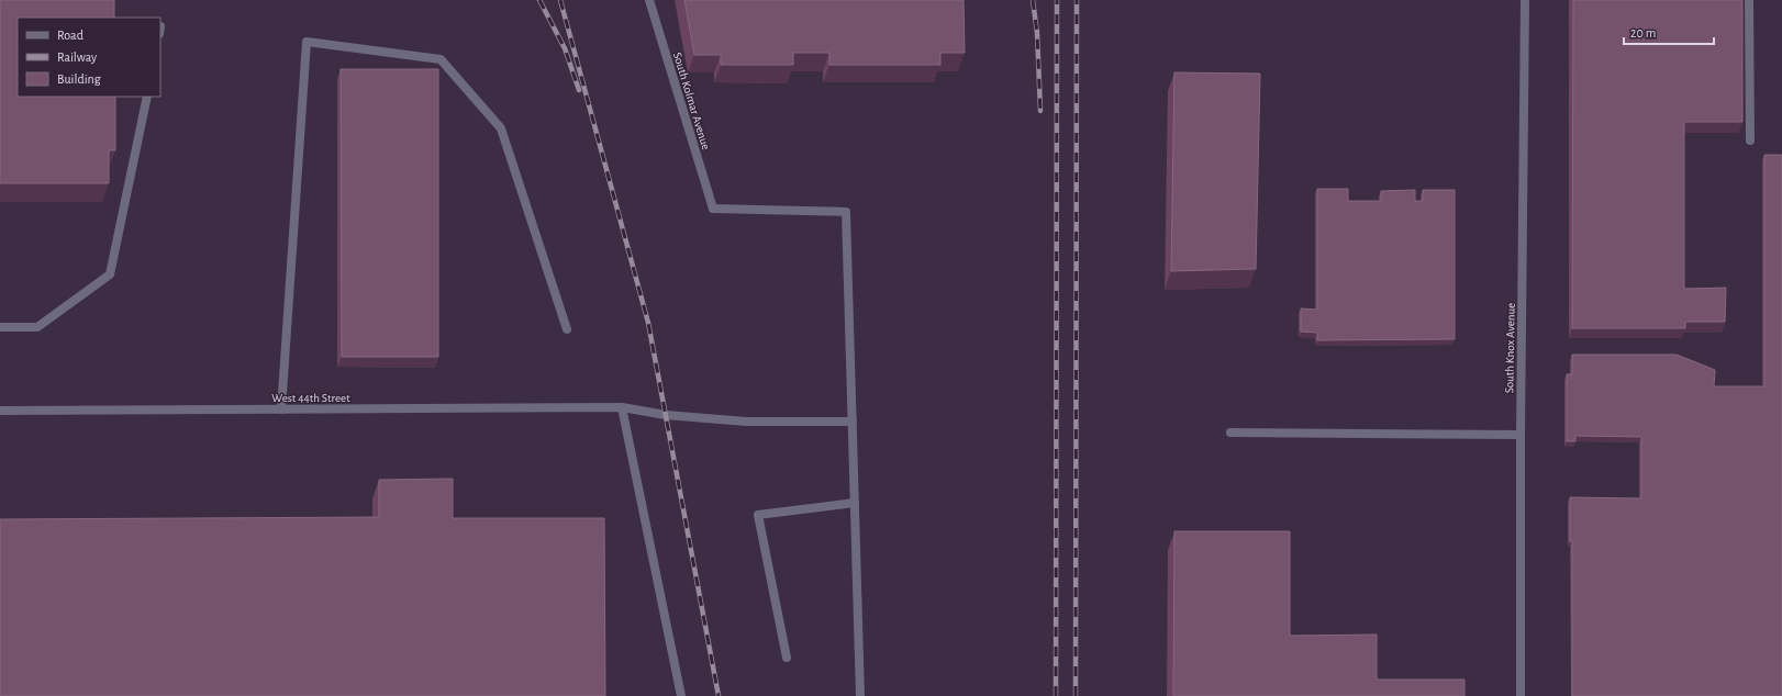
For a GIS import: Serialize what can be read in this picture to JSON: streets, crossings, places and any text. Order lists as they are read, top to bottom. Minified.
{"streets":{"street":["South Kolmar Avenue","South Knox Avenue","West 44th Street"]},"crossings":[["South Kolmar Avenue","West 44th Street"]],"legend":["Road","Railway","Building"],"scale_bar":"20 m"}
